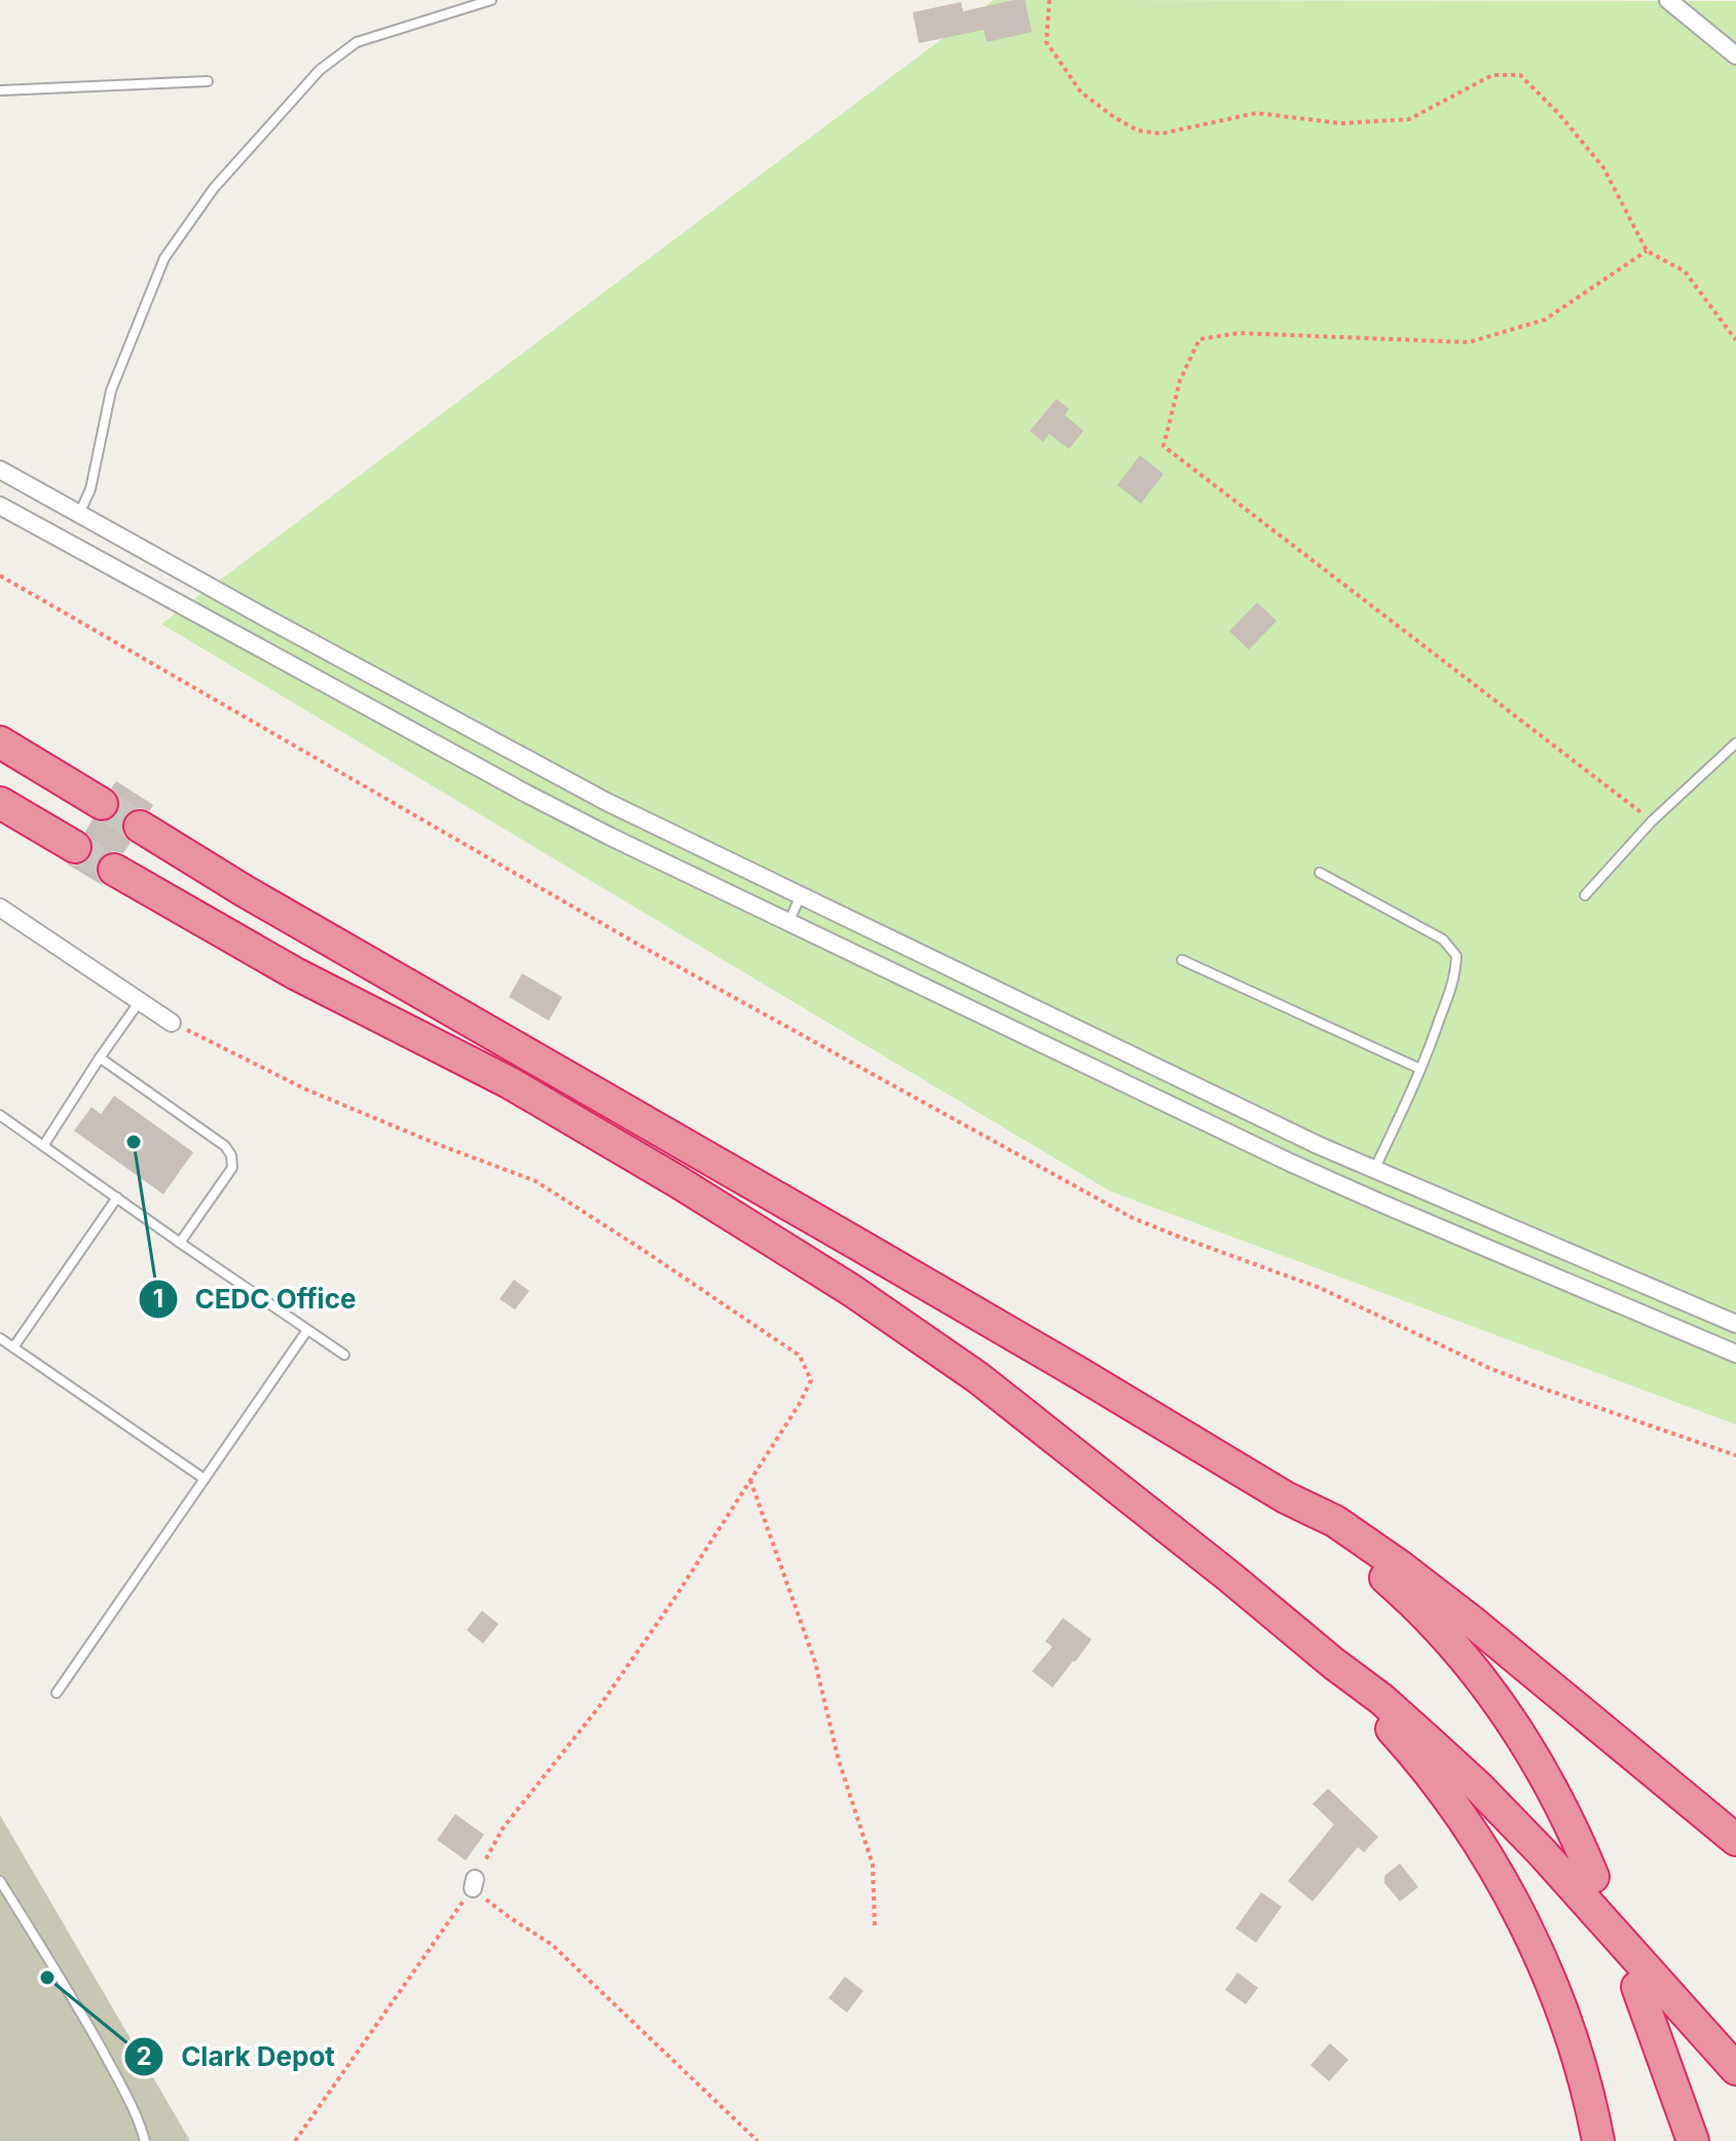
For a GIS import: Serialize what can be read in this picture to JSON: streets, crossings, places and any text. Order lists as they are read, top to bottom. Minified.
{"places":["CEDC Office","Clark Depot"]}
